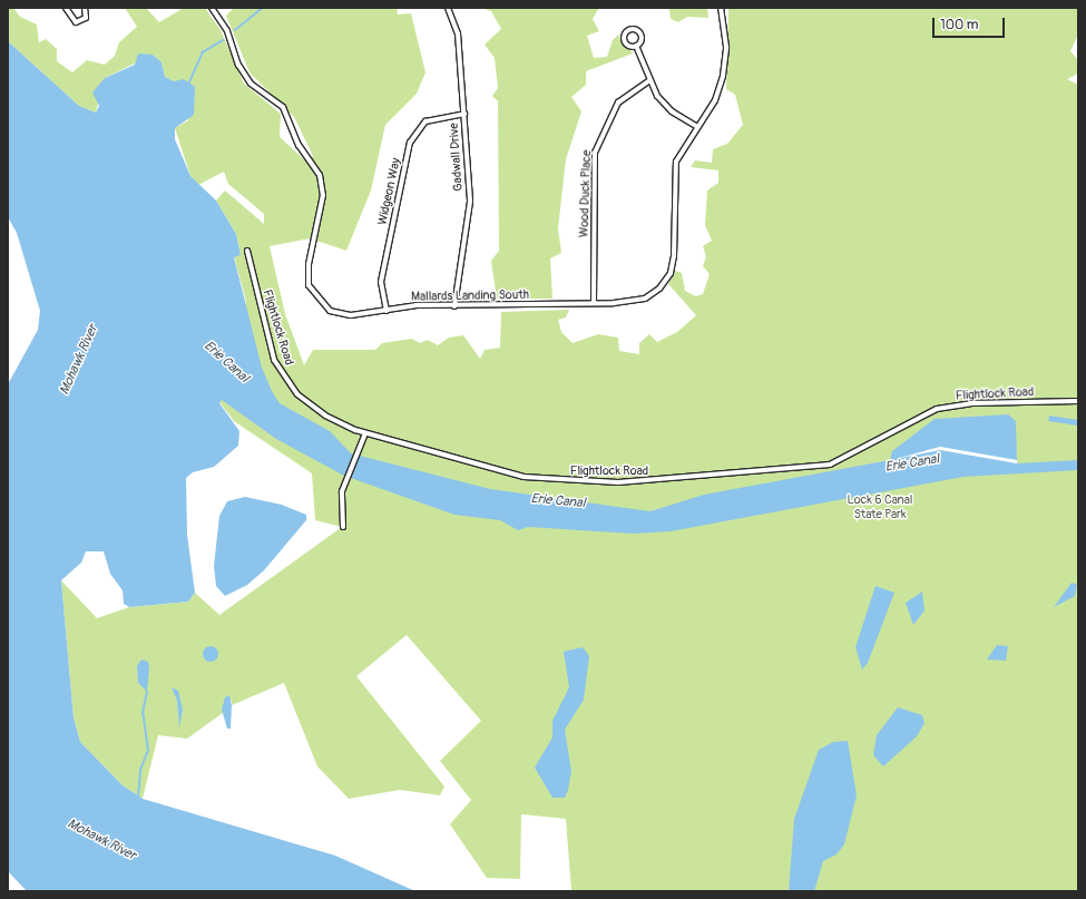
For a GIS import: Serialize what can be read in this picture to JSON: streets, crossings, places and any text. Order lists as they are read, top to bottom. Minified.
{"streets":{"street":["Gadwall Drive","Widgeon Way","Wood Duck Place","Mallards Landing South","Flightlock Road"]},"crossings":[["Gadwall Drive","Widgeon Way"],["Gadwall Drive","Mallards Landing South"],["Widgeon Way","Mallards Landing South"],["Wood Duck Place","Mallards Landing South"]],"water":["Mohawk River","Erie Canal"],"parks":["Lock 6 Canal State Park"],"scale_bar":"100 m"}
